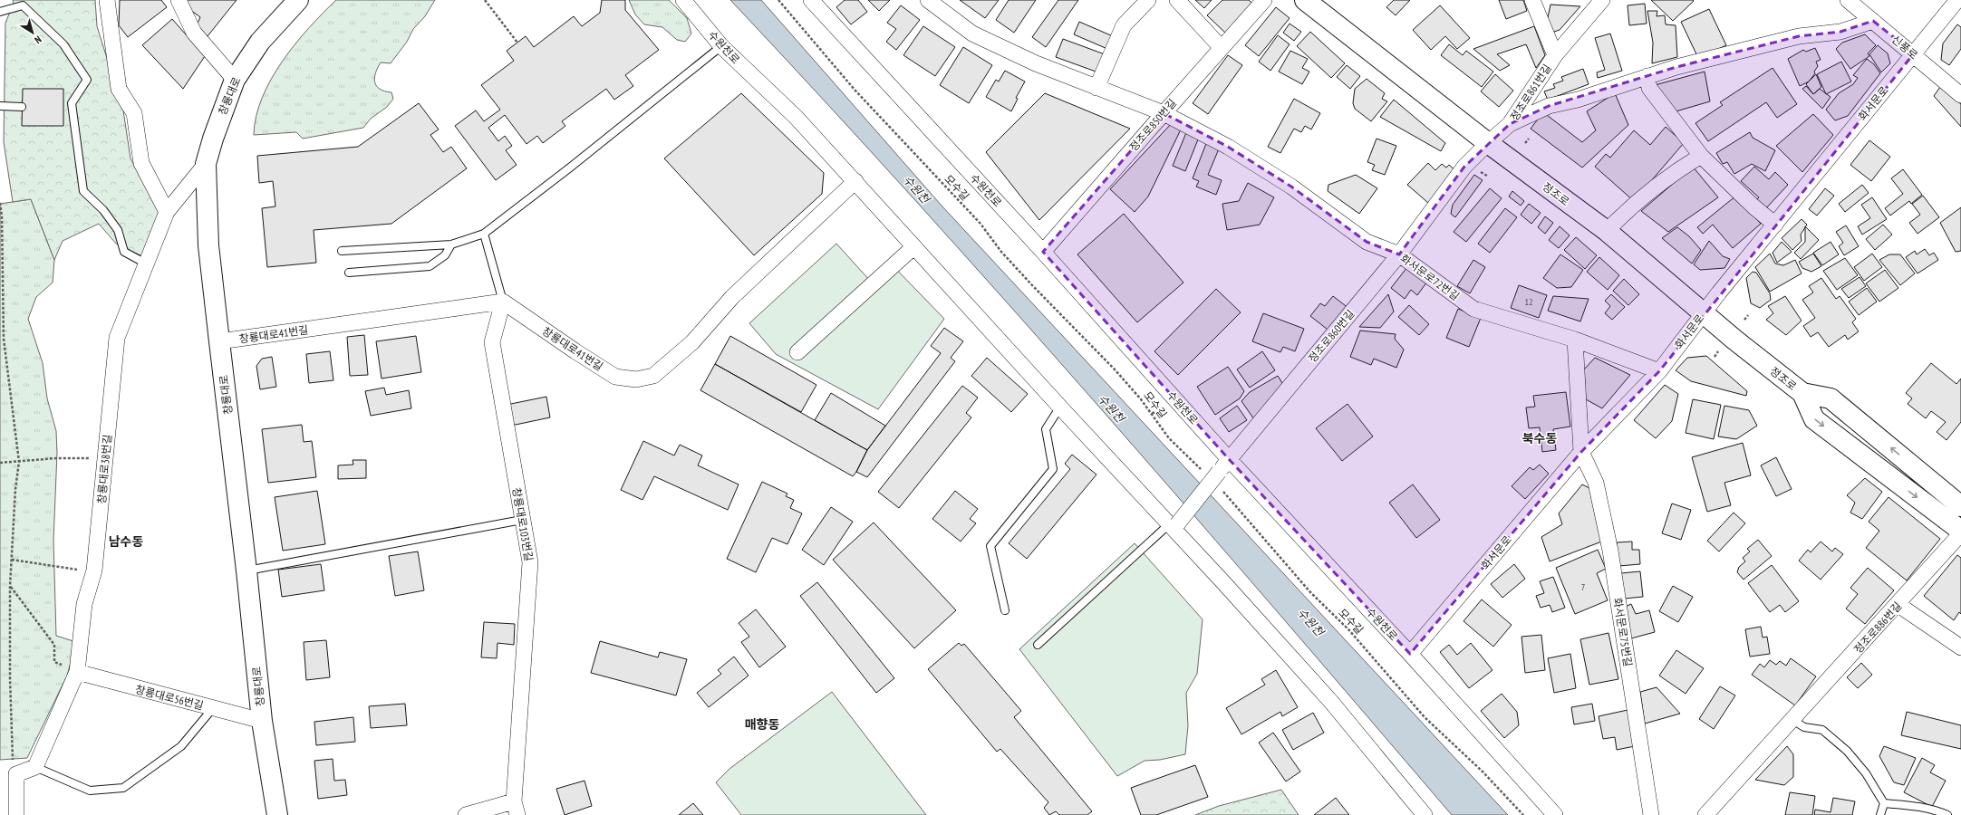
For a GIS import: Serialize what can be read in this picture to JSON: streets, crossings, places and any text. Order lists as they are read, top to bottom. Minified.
{"streets":{"street":["수원천로","신풍로","정조로861번길","창룡대로","화서문로","정조로850번길","정조로","화서문로72번길","창룡대로41번길","정조로860번길","창룡대로38번길","창룡대로103번길","정조로886번길","화서문로75번길","창룡대로56번길"],"path":["모수길"]},"crossings":[["수원천로","화서문로"],["수원천로","정조로850번길"],["수원천로","창룡대로41번길"],["수원천로","정조로860번길"],["신풍로","화서문로"],["정조로861번길","정조로"],["정조로861번길","정조로860번길"],["창룡대로","창룡대로41번길"],["창룡대로","창룡대로38번길"],["창룡대로","창룡대로56번길"],["화서문로","정조로"],["화서문로","화서문로72번길"],["화서문로","화서문로75번길"],["정조로850번길","화서문로72번길"],["모수길","정조로860번길"],["정조로","정조로860번길"],["정조로","정조로886번길"],["화서문로72번길","정조로860번길"],["창룡대로41번길","창룡대로103번길"],["창룡대로38번길","창룡대로56번길"]],"districts":["북수동","남수동","매향동"],"water":["수원천"],"house_numbers":["12","7"],"north":"bottom right"}
